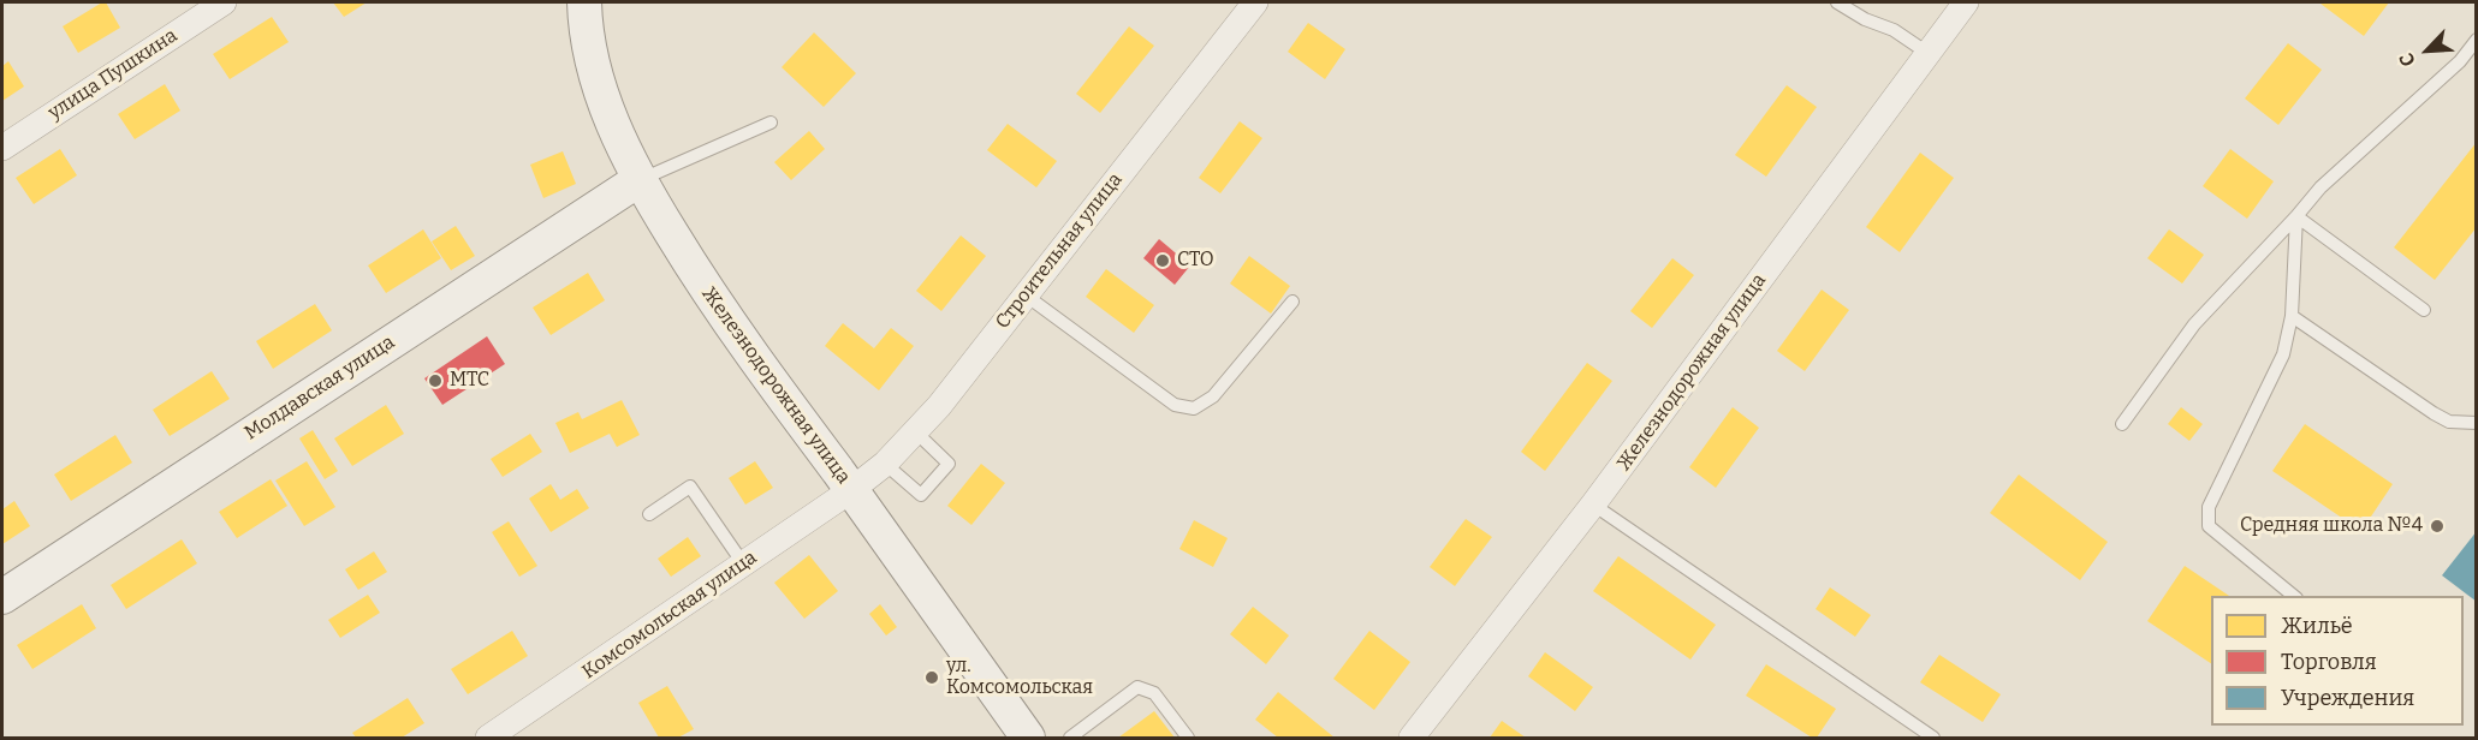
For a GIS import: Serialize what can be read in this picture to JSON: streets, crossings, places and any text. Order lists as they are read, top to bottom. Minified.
{"streets":{"main road":["Железнодорожная улица","Молдавская улица"],"street":["улица Пушкина","Строительная улица","Комсомольская улица"]},"crossings":[["Строительная улица","Железнодорожная улица"],["Строительная улица","Комсомольская улица"],["Железнодорожная улица","Молдавская улица"],["Железнодорожная улица","Комсомольская улица"]],"places":["СТО","МТС","Средняя школа №4","ул. Комсомольская"],"legend":["Жильё","Торговля","Учреждения"],"north":"bottom left"}
